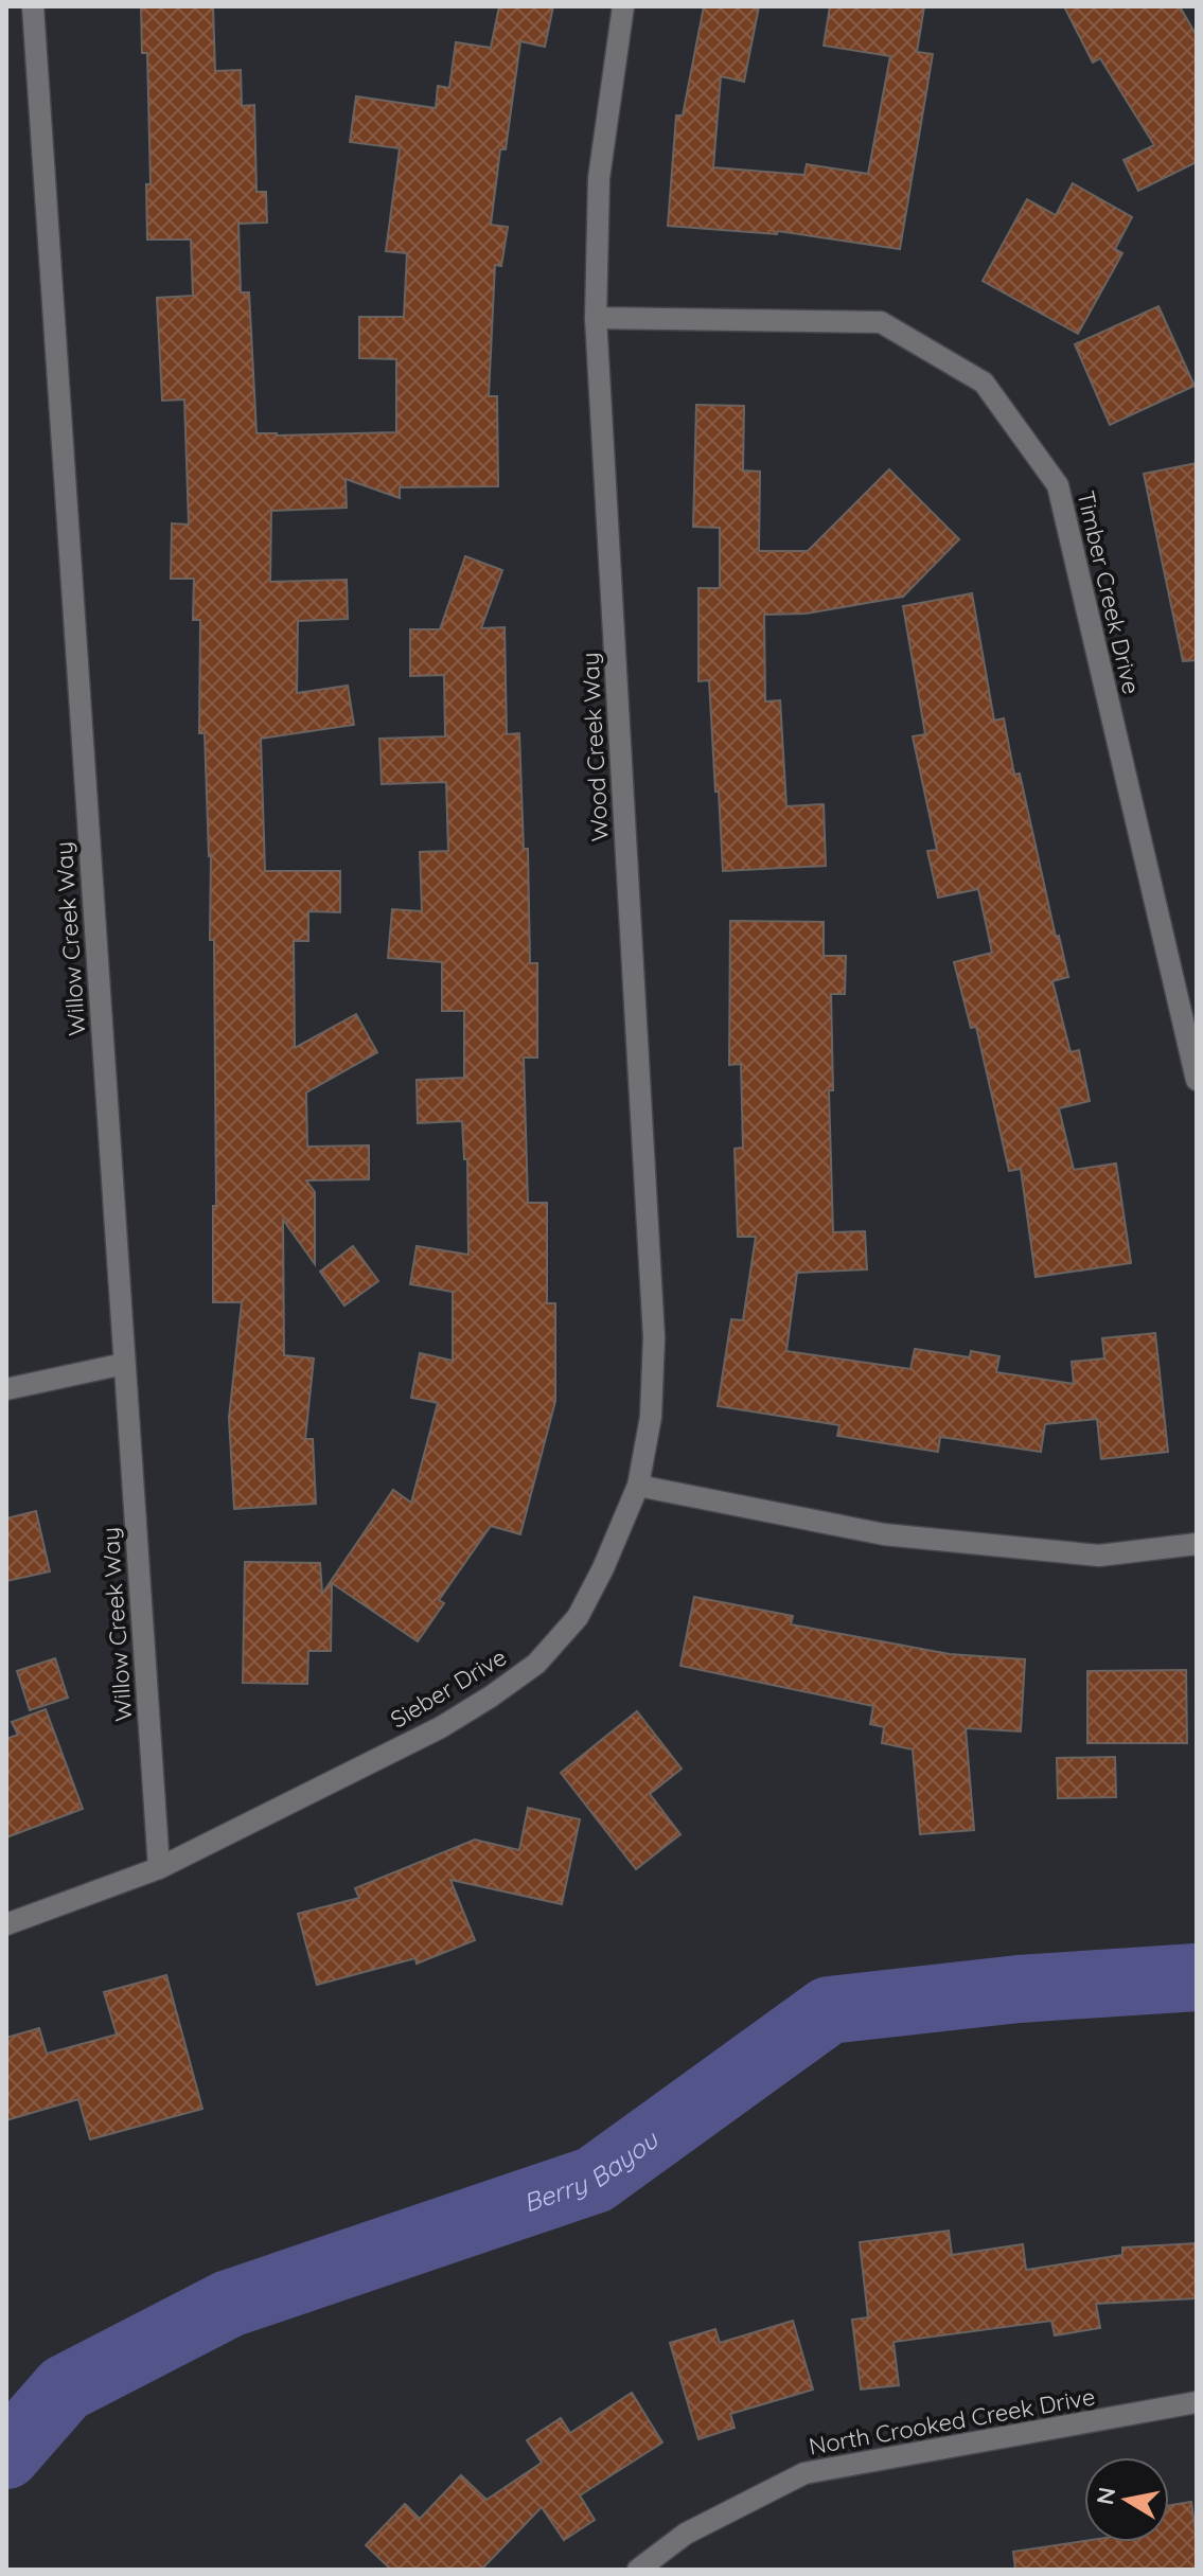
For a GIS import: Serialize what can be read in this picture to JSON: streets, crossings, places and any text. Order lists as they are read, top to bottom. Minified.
{"streets":{"street":["Timber Creek Drive","Wood Creek Way","Willow Creek Way","Sieber Drive","North Crooked Creek Drive"]},"crossings":[["Timber Creek Drive","Wood Creek Way"],["Wood Creek Way","Sieber Drive"],["Willow Creek Way","Sieber Drive"]],"water":["Berry Bayou"],"north":"left"}
